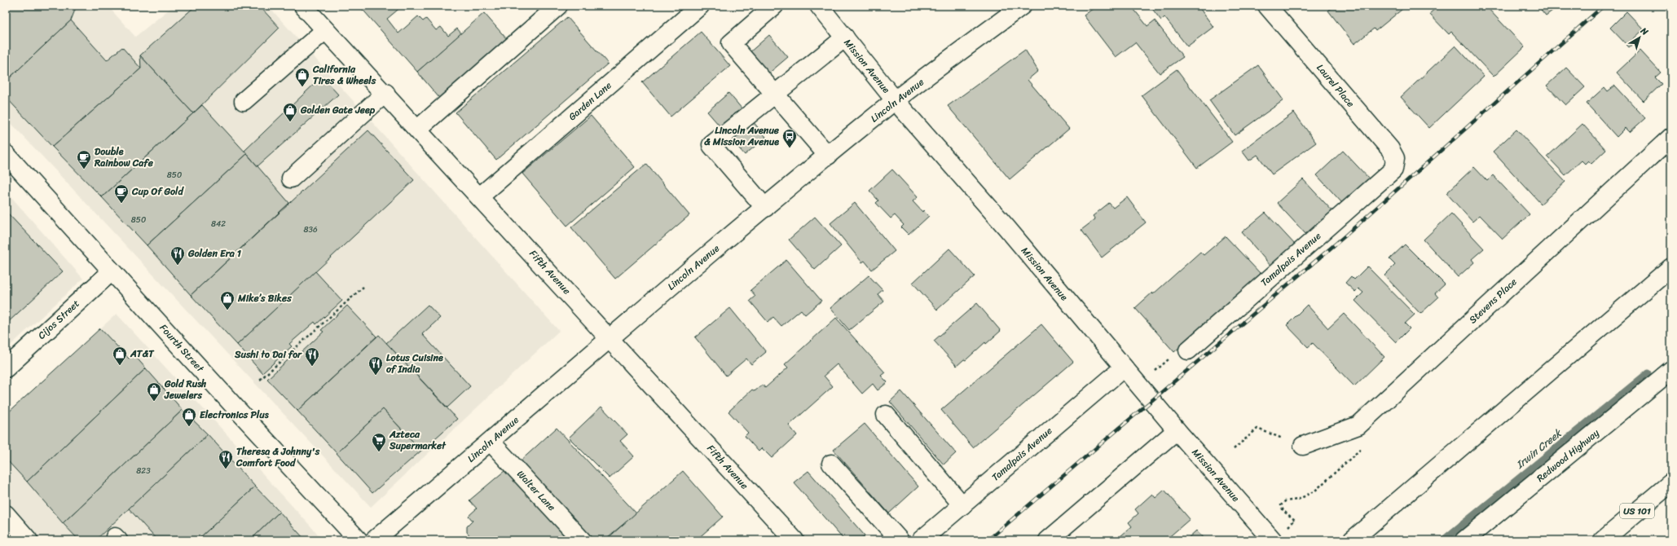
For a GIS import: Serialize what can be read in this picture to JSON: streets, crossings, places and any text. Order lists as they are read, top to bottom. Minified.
{"streets":{"main road":["Mission Avenue","Laurel Place","Lincoln Avenue","Garden Lane","Tamalpais Avenue","Fifth Avenue","Stevens Place","Cijos Street","Fourth Street","Redwood Highway","Walter Lane","US 101"]},"crossings":[["Mission Avenue","Lincoln Avenue"],["Mission Avenue","Tamalpais Avenue"],["Laurel Place","Tamalpais Avenue"],["Lincoln Avenue","Fifth Avenue"],["Lincoln Avenue","Walter Lane"],["Garden Lane","Fifth Avenue"],["Cijos Street","Fourth Street"]],"water":["Irwin Creek"],"places":{"shop":["California Tires & Wheels","Golden Gate Jeep","Mike’s Bikes","AT&T","Gold Rush Jewelers","Electronics Plus"],"bus stop":["Lincoln Avenue & Mission Avenue"],"cafe":["Double Rainbow Cafe","Cup Of Gold"],"restaurant":["Golden Era 1","Sushi to Dai for","Lotus Cuisine of India","Theresa & Johnny's Comfort Food"],"supermarket":["Azteca Supermarket"]},"house_numbers":["850","850","842","836","823"],"north":"top right"}
